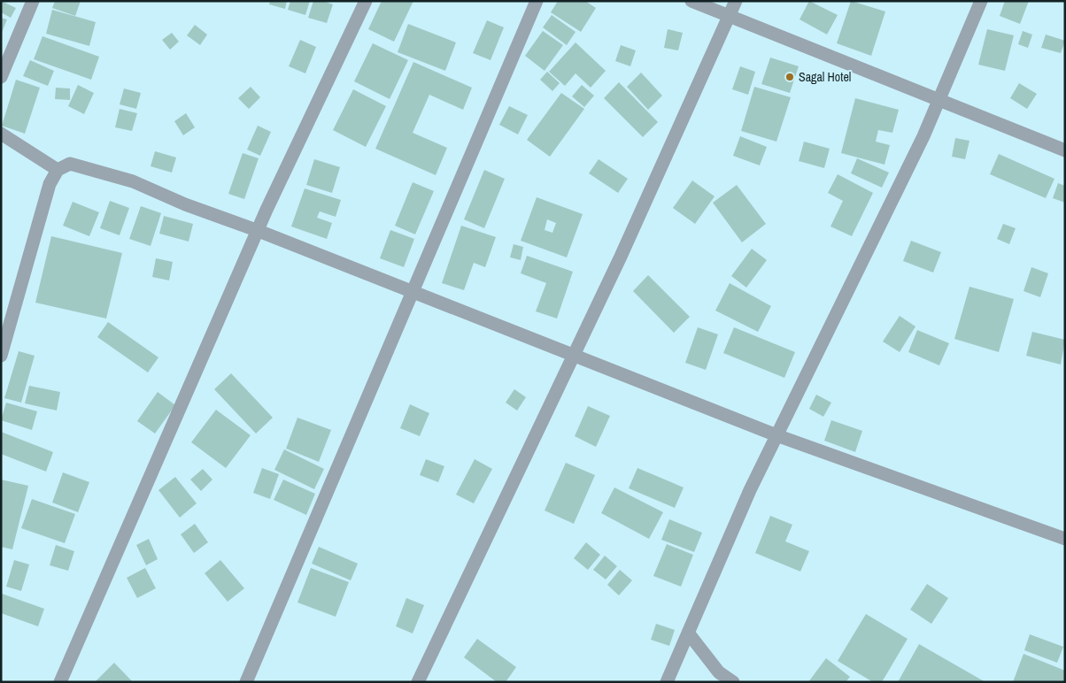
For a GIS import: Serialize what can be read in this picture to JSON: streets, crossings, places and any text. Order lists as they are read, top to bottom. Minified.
{"places":["Sagal Hotel"]}
